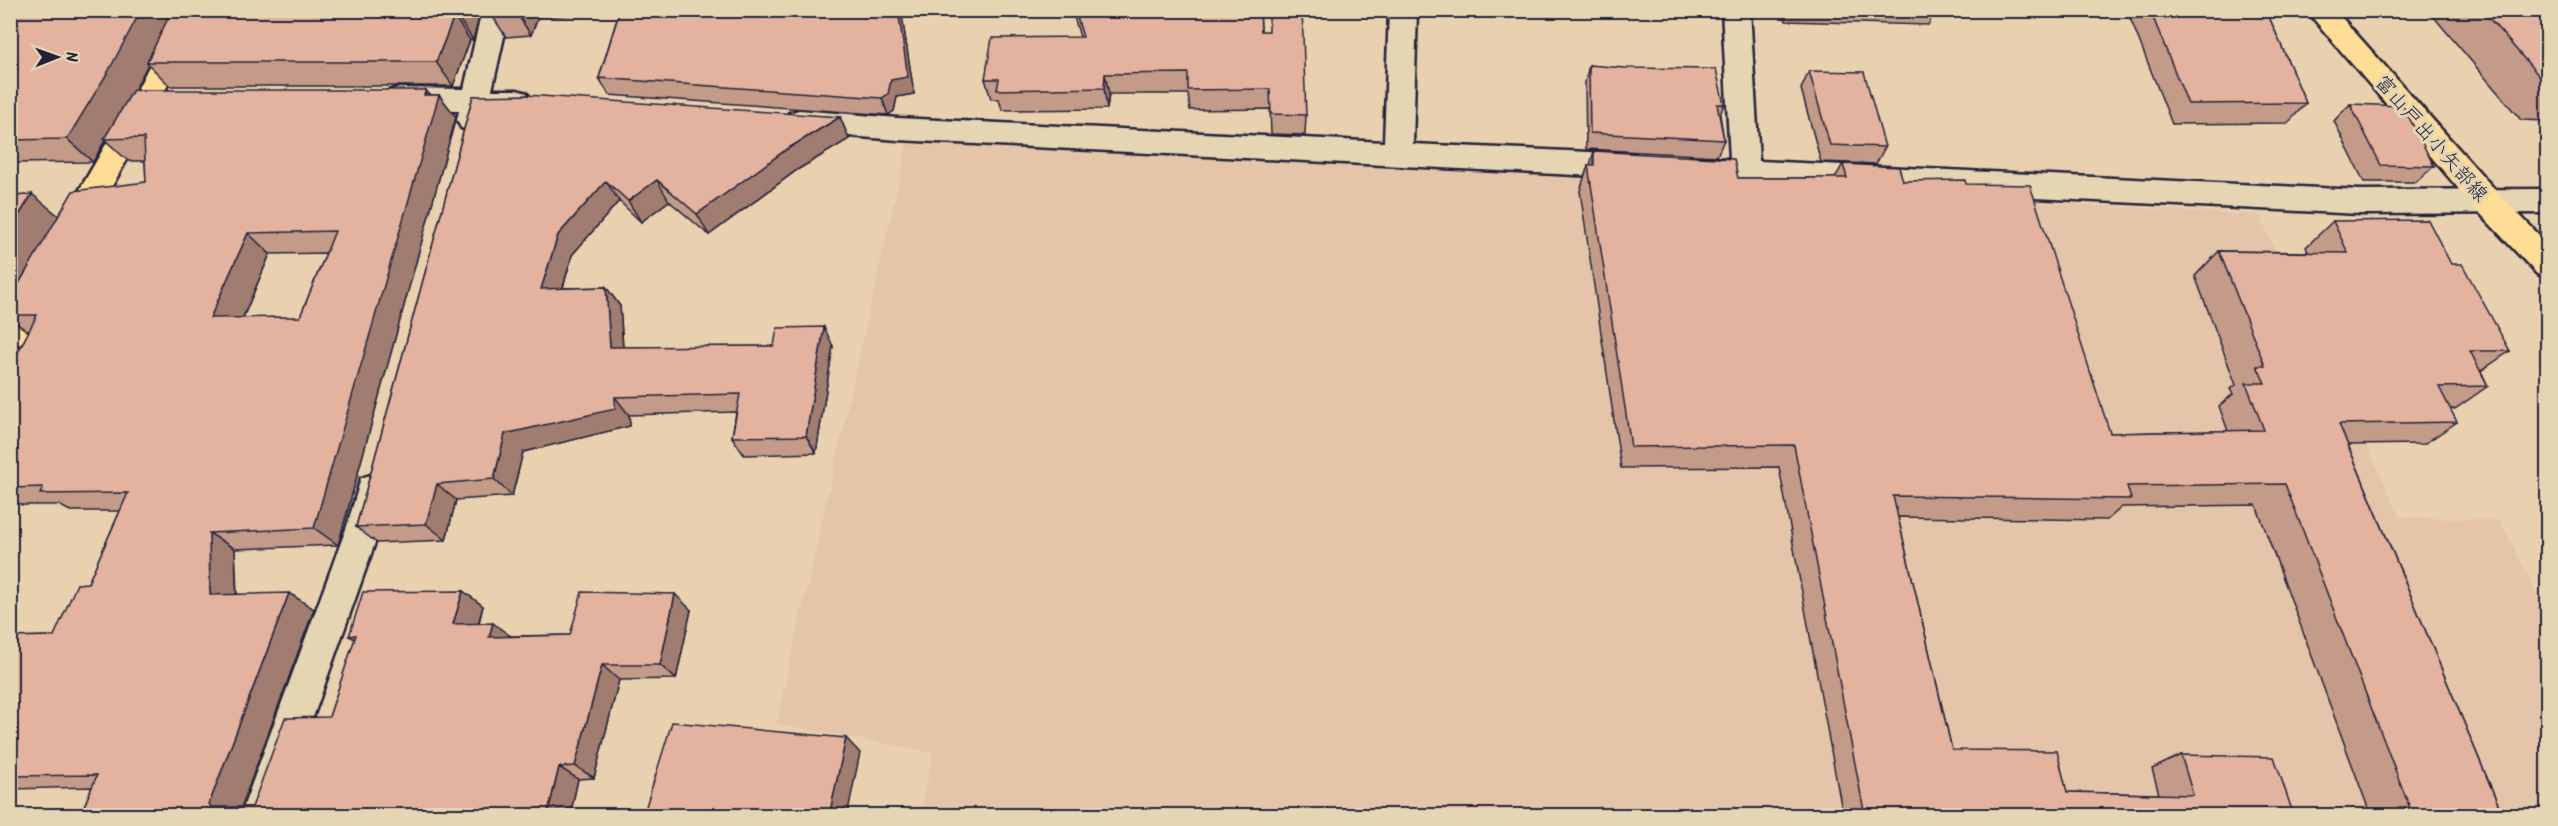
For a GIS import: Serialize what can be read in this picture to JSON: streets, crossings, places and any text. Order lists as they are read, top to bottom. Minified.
{"streets":{"main road":["富山戸出小矢部線"]},"north":"right"}
